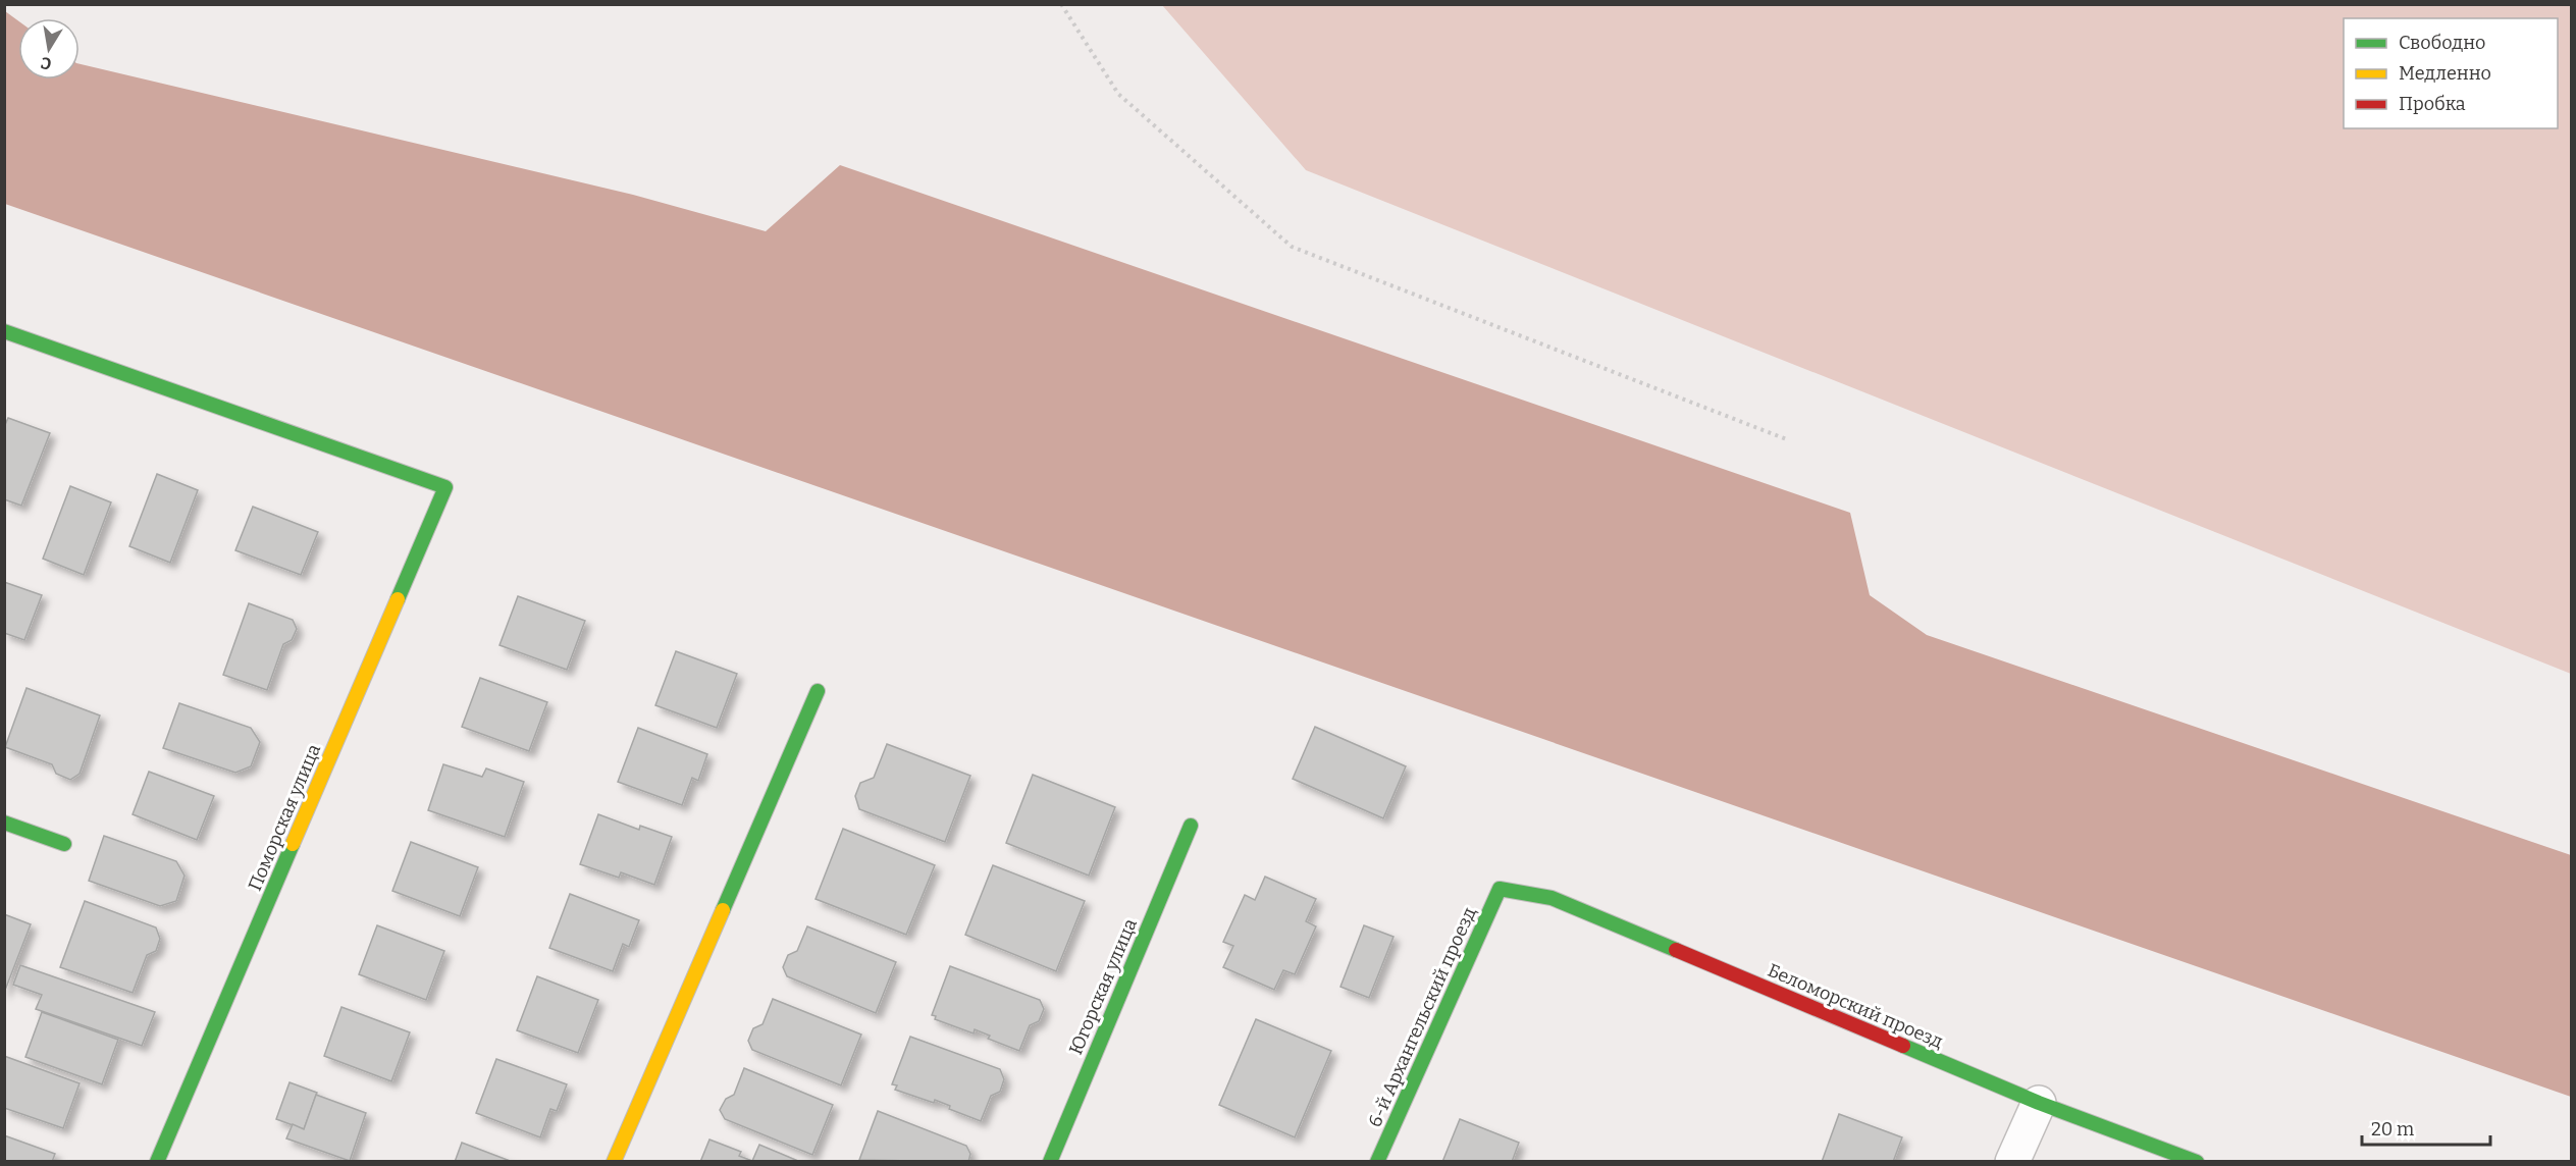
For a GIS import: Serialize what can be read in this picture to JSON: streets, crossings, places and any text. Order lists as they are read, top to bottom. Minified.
{"streets":{"street":["Поморская улица","Югорская улица","Беломорский проезд","6-й Архангельский проезд"]},"crossings":[["Беломорский проезд","6-й Архангельский проезд"]],"legend":["Свободно","Медленно","Пробка"],"scale_bar":"20 m","north":"bottom"}
